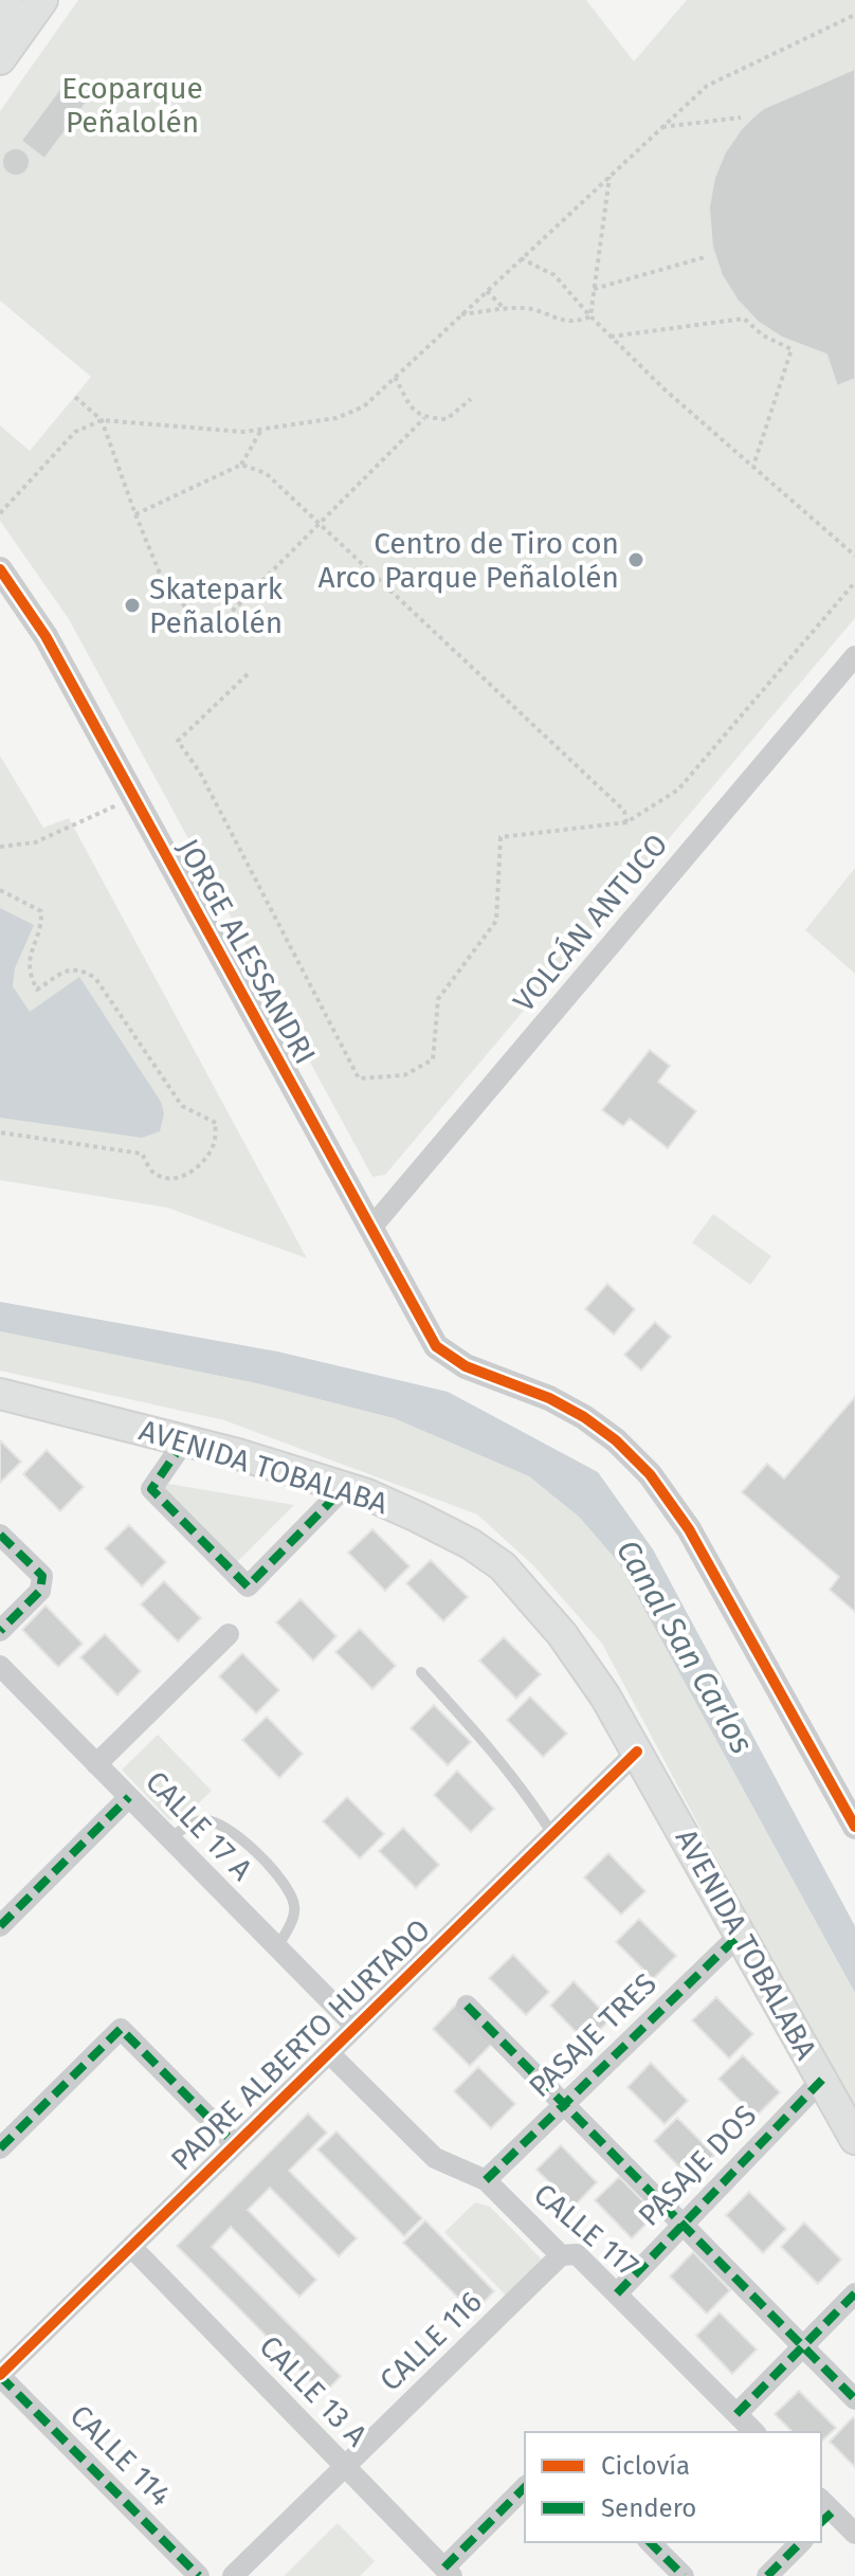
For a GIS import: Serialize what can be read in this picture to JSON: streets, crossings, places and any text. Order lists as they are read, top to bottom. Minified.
{"streets":{"main road":["AVENIDA TOBALABA"],"street":["VOLCÁN ANTUCO","JORGE ALESSANDRI","CALLE 17 A","PASAJE TRES","PADRE ALBERTO HURTADO","PASAJE DOS","CALLE 117","CALLE 116","CALLE 13 A","CALLE 114"]},"crossings":[["VOLCÁN ANTUCO","JORGE ALESSANDRI"],["AVENIDA TOBALABA","PASAJE TRES"],["AVENIDA TOBALABA","PADRE ALBERTO HURTADO"],["AVENIDA TOBALABA","PASAJE DOS"],["CALLE 17 A","PADRE ALBERTO HURTADO"],["PASAJE TRES","CALLE 117"],["PADRE ALBERTO HURTADO","CALLE 117"],["PADRE ALBERTO HURTADO","CALLE 13 A"],["PADRE ALBERTO HURTADO","CALLE 114"],["PASAJE DOS","CALLE 117"],["CALLE 117","CALLE 116"],["CALLE 116","CALLE 13 A"]],"water":["Canal San Carlos"],"parks":["Ecoparque Peñalolén"],"places":["Centro de Tiro con Arco Parque Peñalolén","Skatepark Peñalolén"],"legend":["Ciclovía","Sendero"]}
